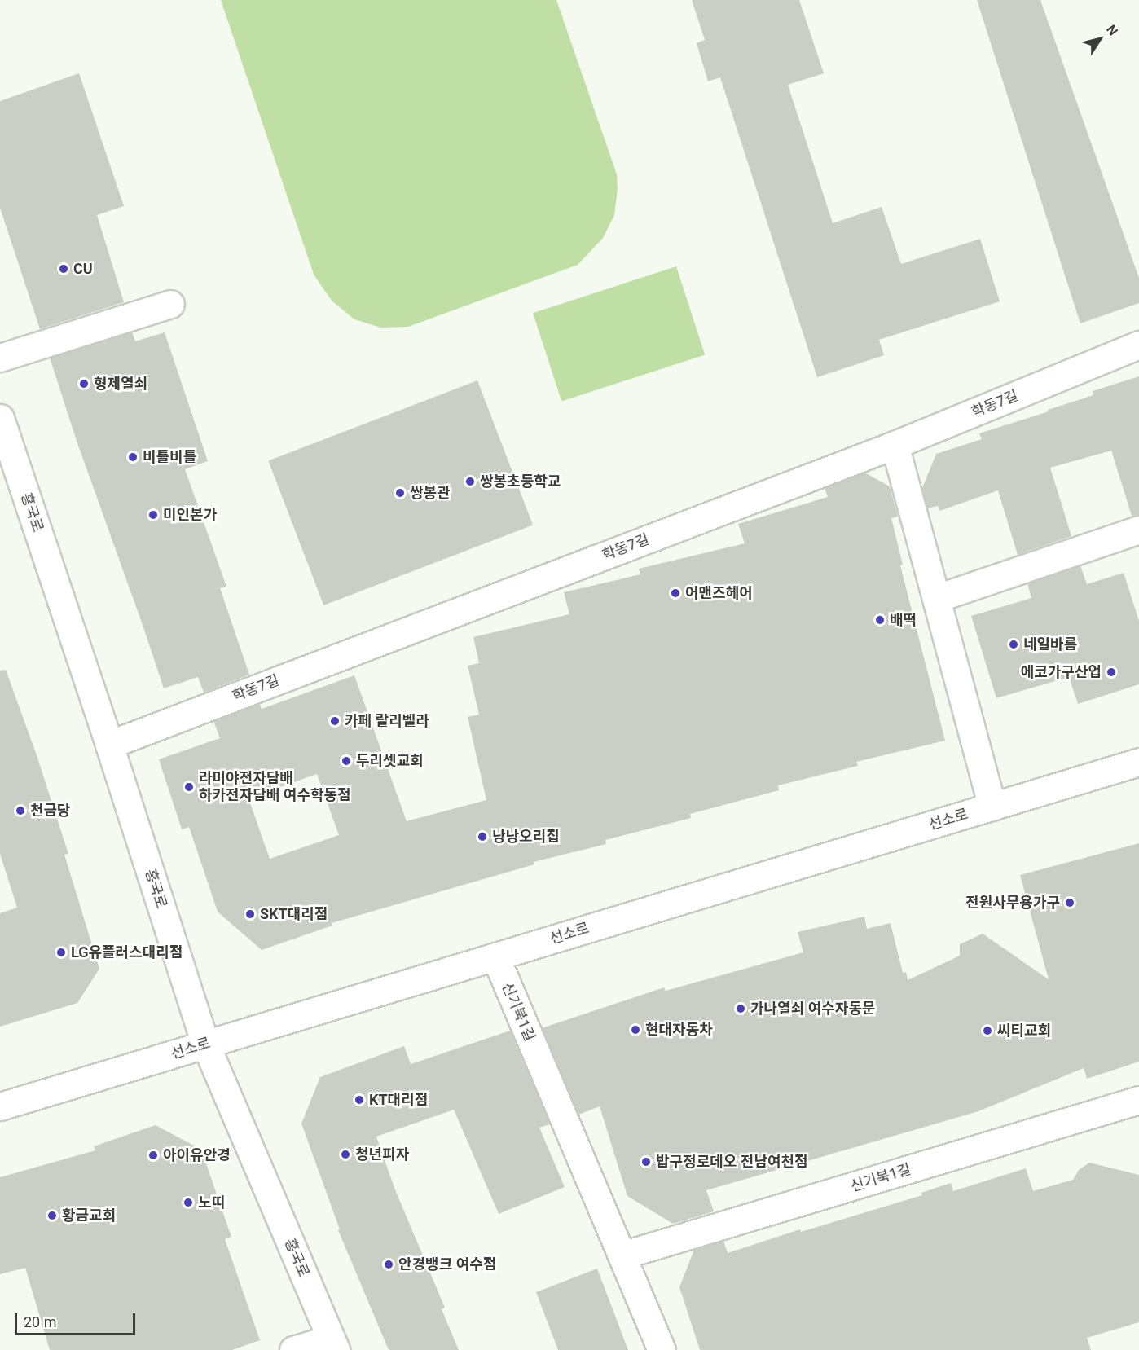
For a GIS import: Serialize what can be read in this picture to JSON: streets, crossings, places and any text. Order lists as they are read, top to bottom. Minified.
{"streets":{"street":["학동7길","흥국로","선소로","신기북1길"]},"crossings":[["학동7길","흥국로"],["흥국로","선소로"],["선소로","신기북1길"]],"places":["CU","형제열쇠","비틀비틀","쌍봉초등학교","쌍봉관","미인본가","어맨즈헤어","배떡","네일바름","에코가구산업","카페 랄리벨라","두리셋교회","라미야전자담배 하카전자담배 여수학동점","천금당","낭낭오리집","전원사무용가구","SKT대리점","LG유플러스대리점","가나열쇠 여수자동문","현대자동차","씨티교회","KT대리점","청년피자","아이유안경","밥구정로데오 전남여천점","노띠","황금교회","안경뱅크 여수점"],"scale_bar":"20 m","north":"top right"}
